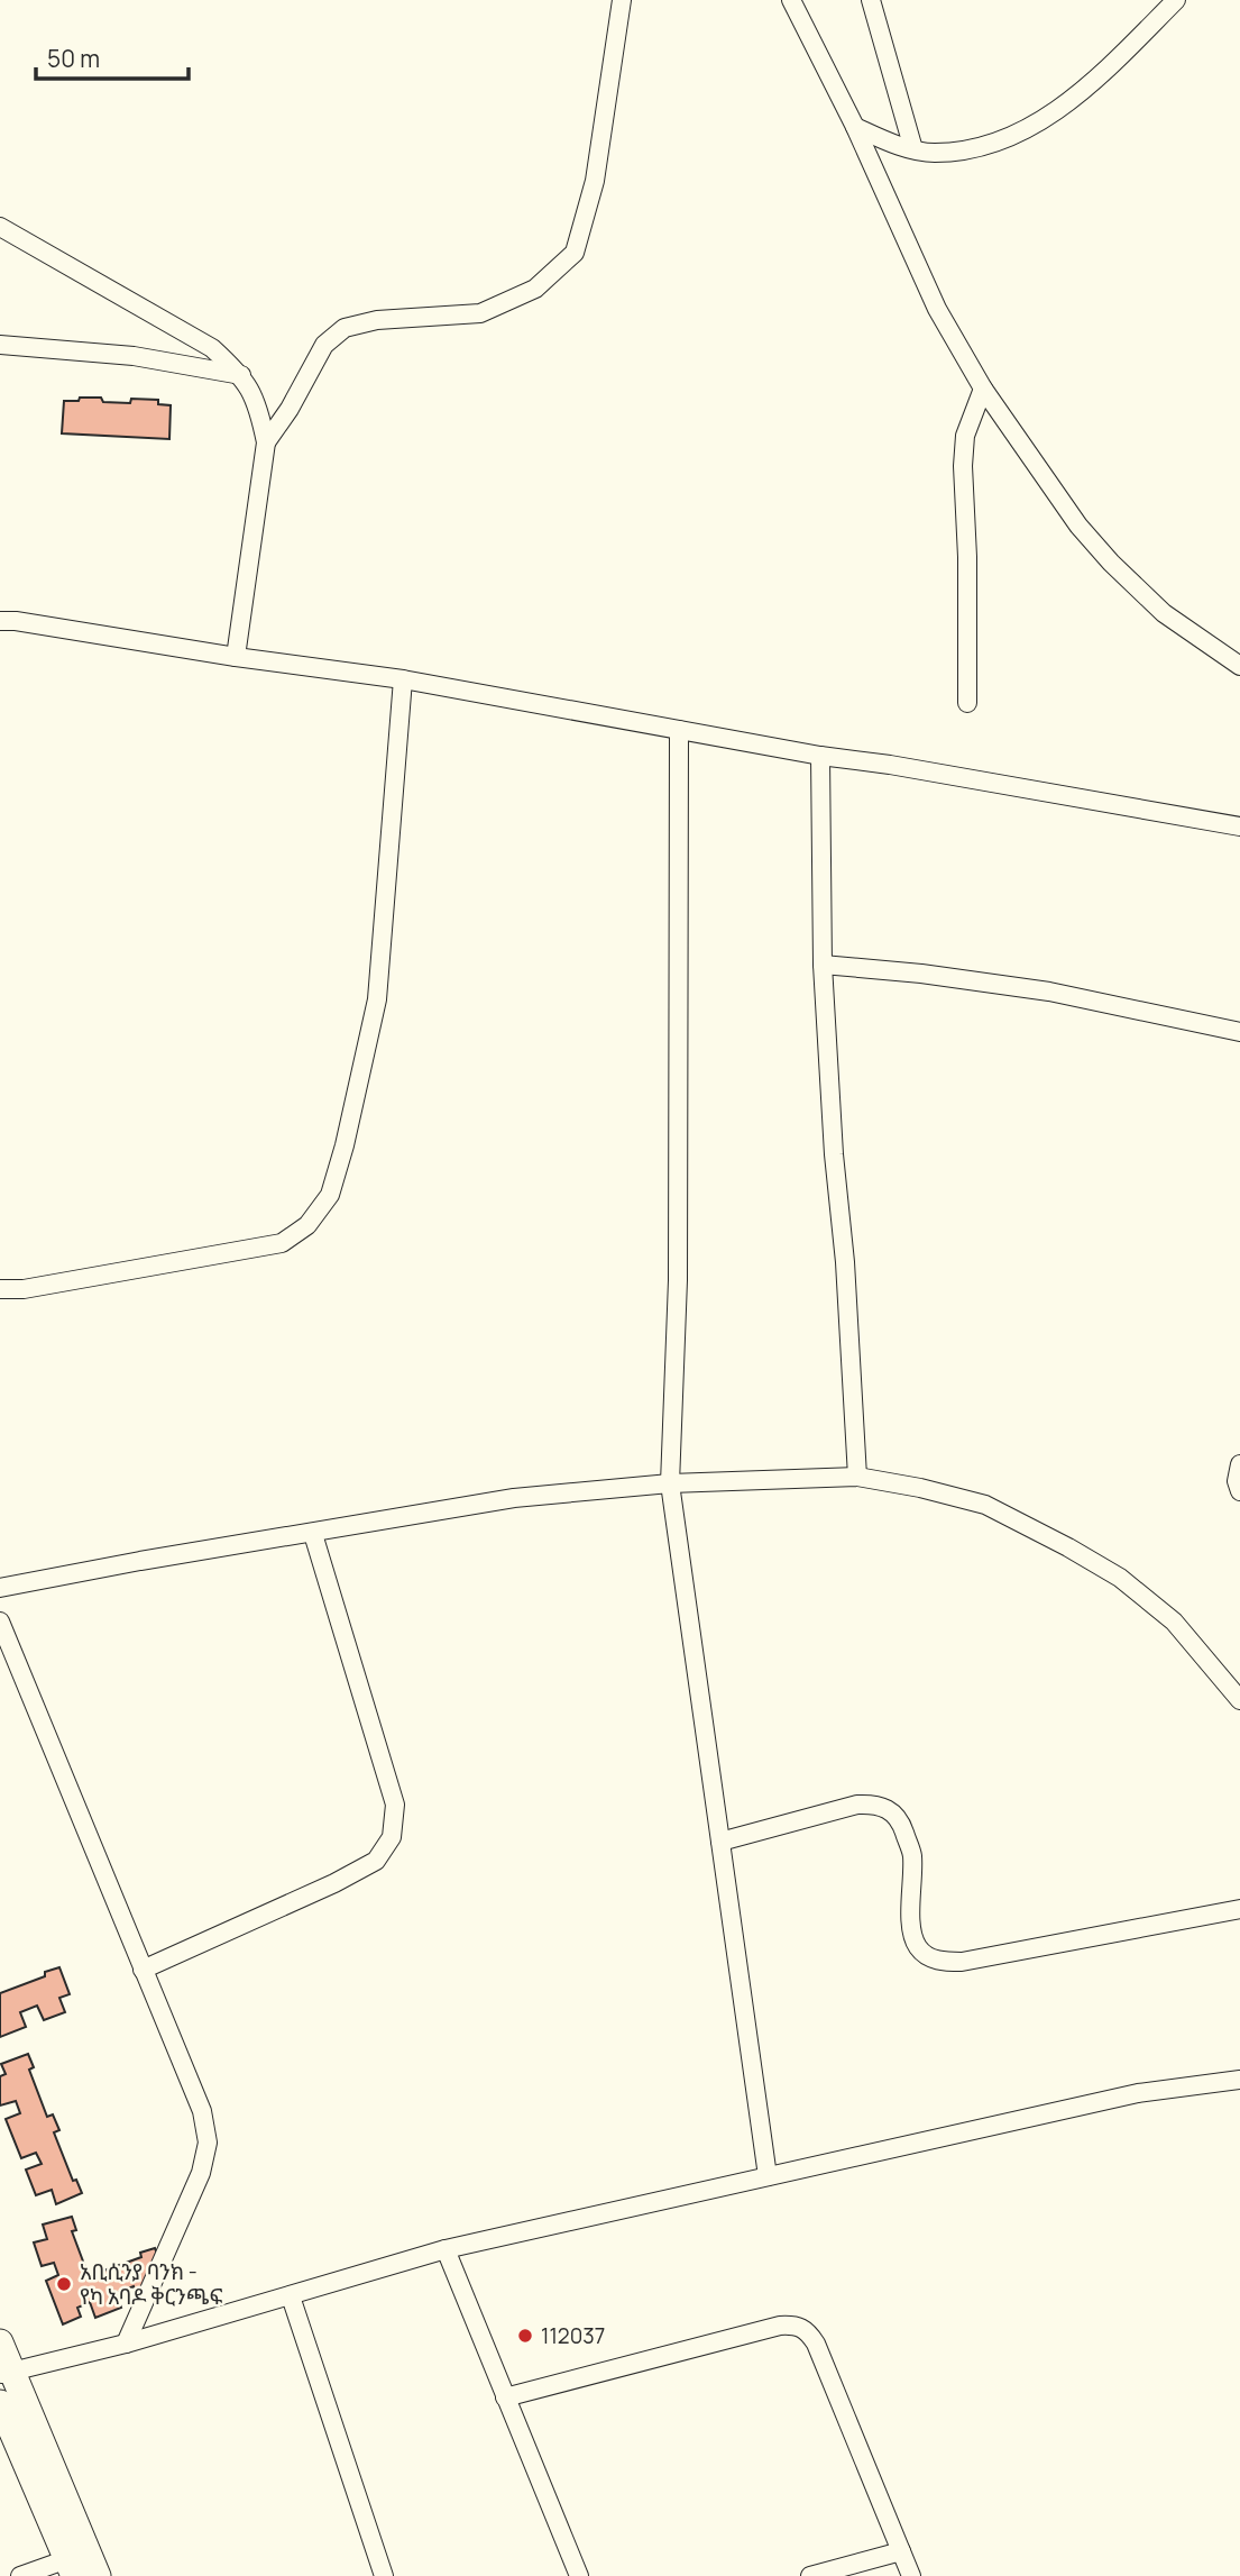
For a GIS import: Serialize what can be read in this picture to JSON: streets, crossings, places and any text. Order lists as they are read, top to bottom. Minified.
{"places":["አቢሲንያ ባንክ - የካ አባዶ ቅርንጫፍ","112037"],"scale_bar":"50 m"}
